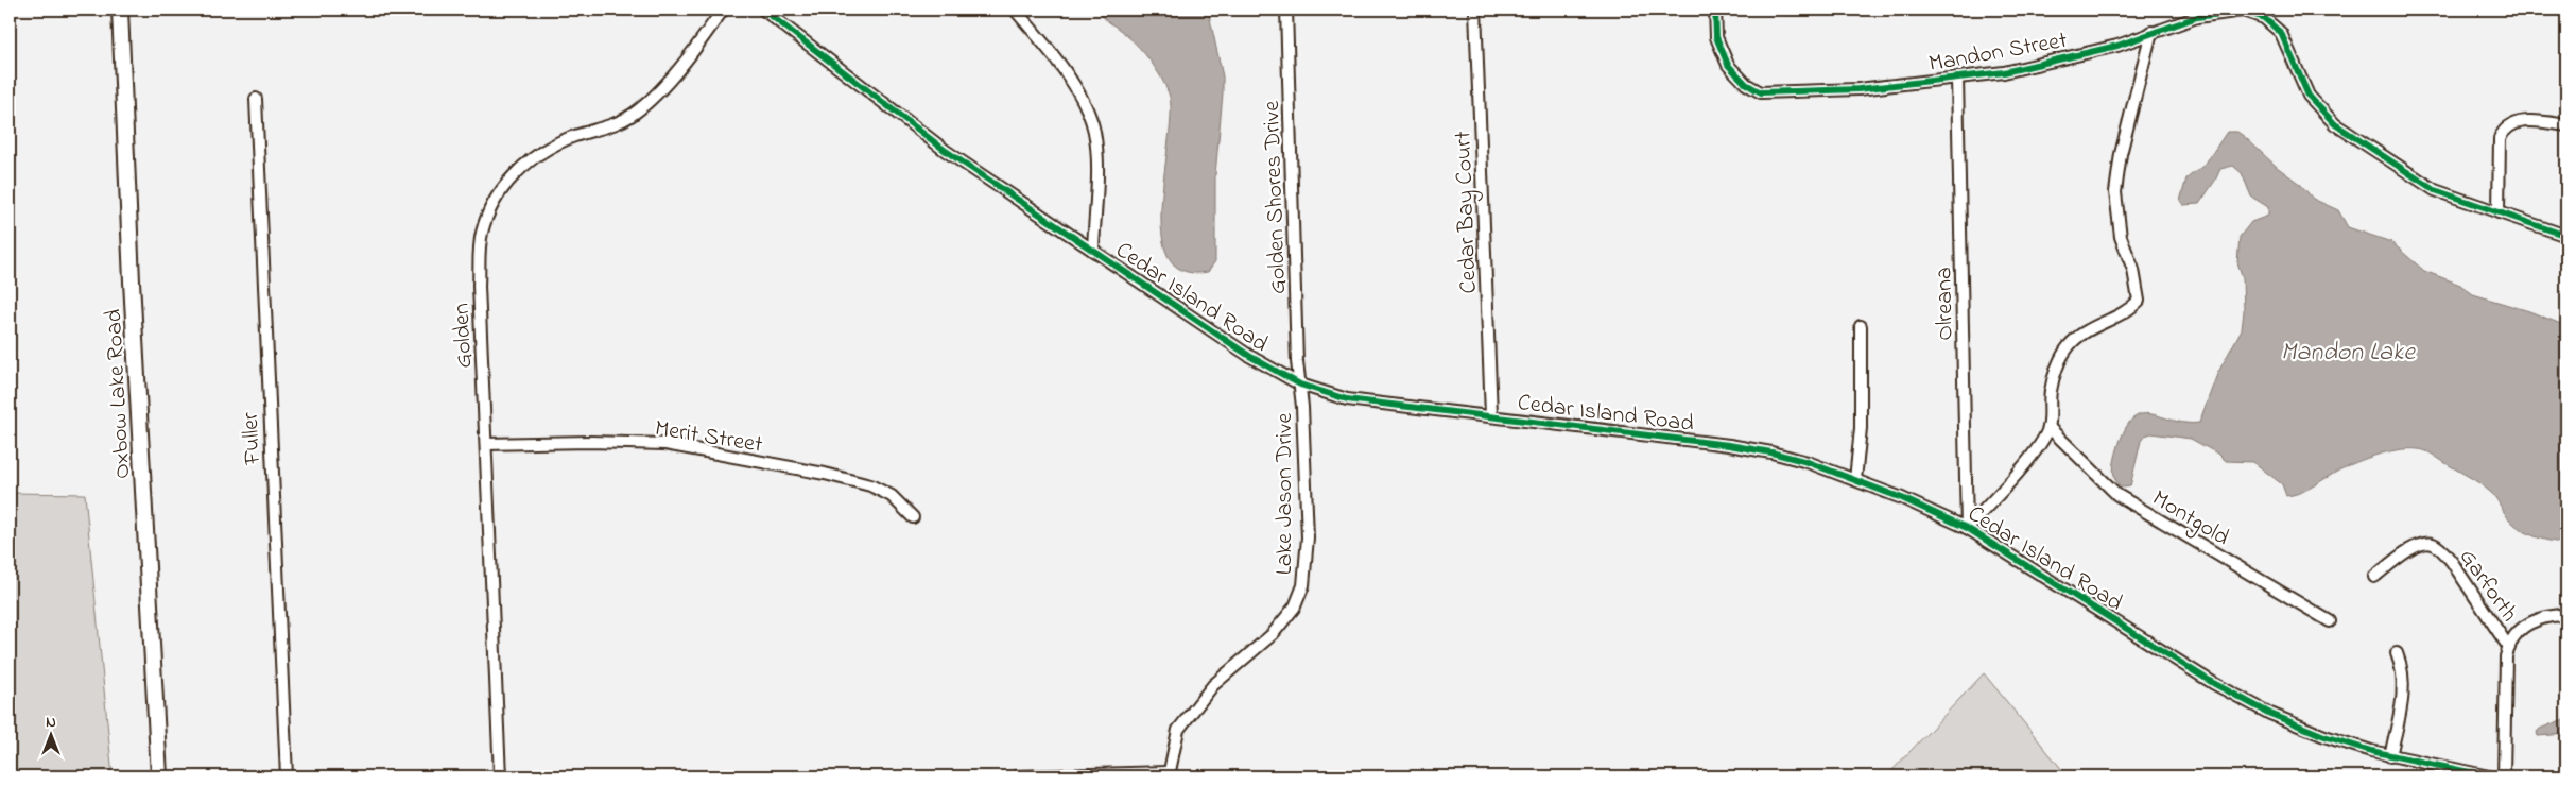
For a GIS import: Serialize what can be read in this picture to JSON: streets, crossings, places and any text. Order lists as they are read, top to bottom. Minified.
{"streets":{"street":["Mandon Street","Golden Shores Drive","Cedar Bay Court","Cedar Island Road","Olreana","Golden","Oxbow Lake Road","Merit Street","Fuller","Lake Jason Drive","Montgold","Garforth"]},"crossings":[["Mandon Street","Olreana"],["Golden Shores Drive","Cedar Island Road"],["Golden Shores Drive","Lake Jason Drive"],["Cedar Bay Court","Cedar Island Road"],["Cedar Island Road","Olreana"],["Cedar Island Road","Lake Jason Drive"],["Golden","Merit Street"]],"water":["Mandon Lake"],"north":"top"}
